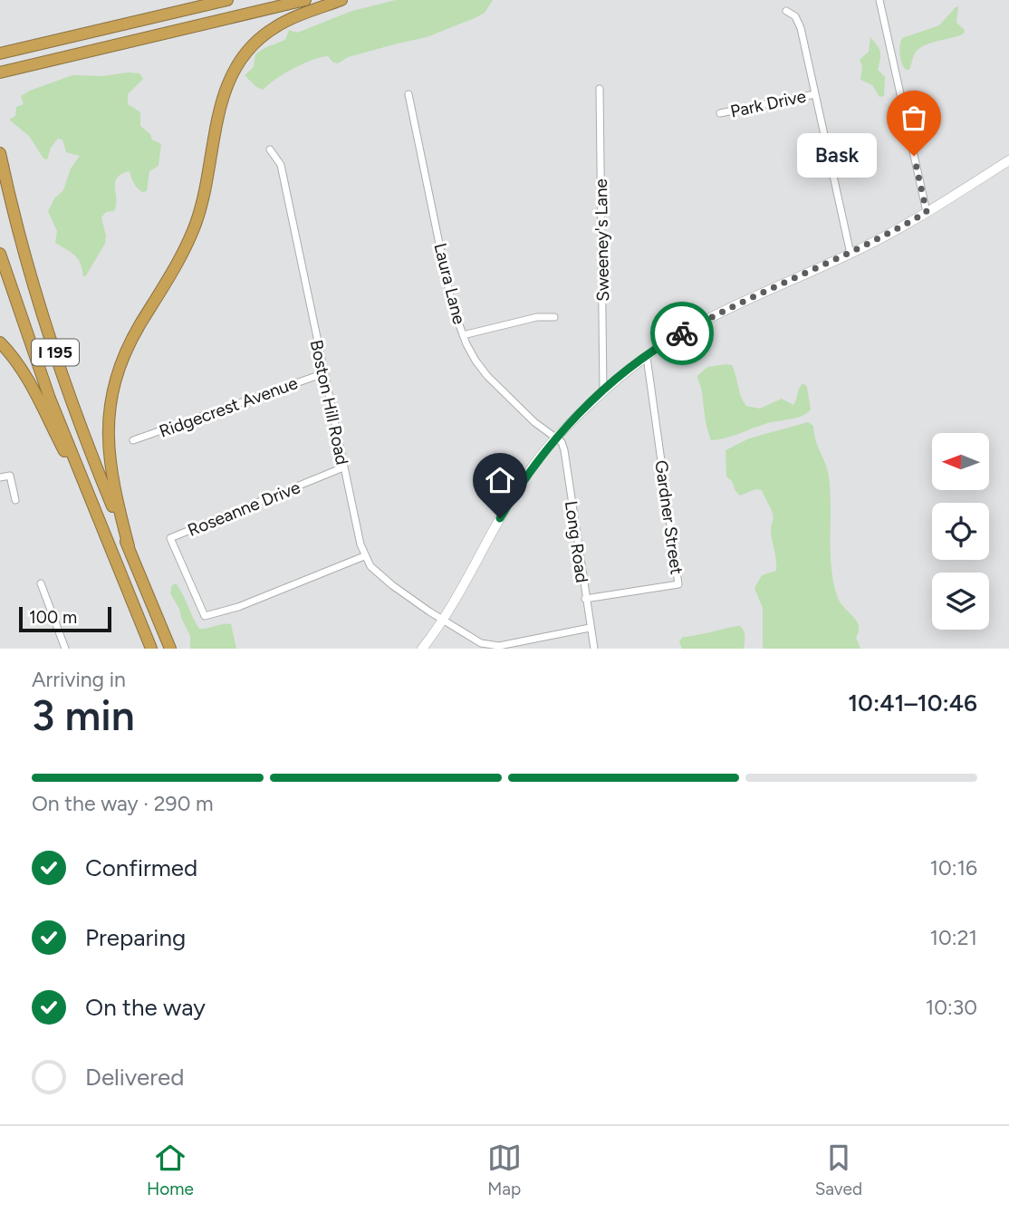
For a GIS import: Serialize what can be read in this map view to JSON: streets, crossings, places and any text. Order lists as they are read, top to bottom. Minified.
{"streets":{"highway":["I 195"],"street":["Park Drive","Sweeney's Lane","Laura Lane","Boston Hill Road","Ridgecrest Avenue","Roseanne Drive","Gardner Street","Long Road"]},"crossings":[["Laura Lane","Long Road"],["Boston Hill Road","Ridgecrest Avenue"],["Boston Hill Road","Roseanne Drive"],["Boston Hill Road","Long Road"],["Gardner Street","Long Road"]],"places":["Bask"],"scale_bar":"100 m","north":"left","page":{"bubble":"Bask","scale":"100 m","heading":["3 min","Arriving in","10:41–10:46"],"bar":"On the way · 290 m","list":[["Confirmed","10:16"],["Preparing","10:21"],["On the way","10:30"],"Delivered"],"tabs":["Home","Map","Saved"]}}
